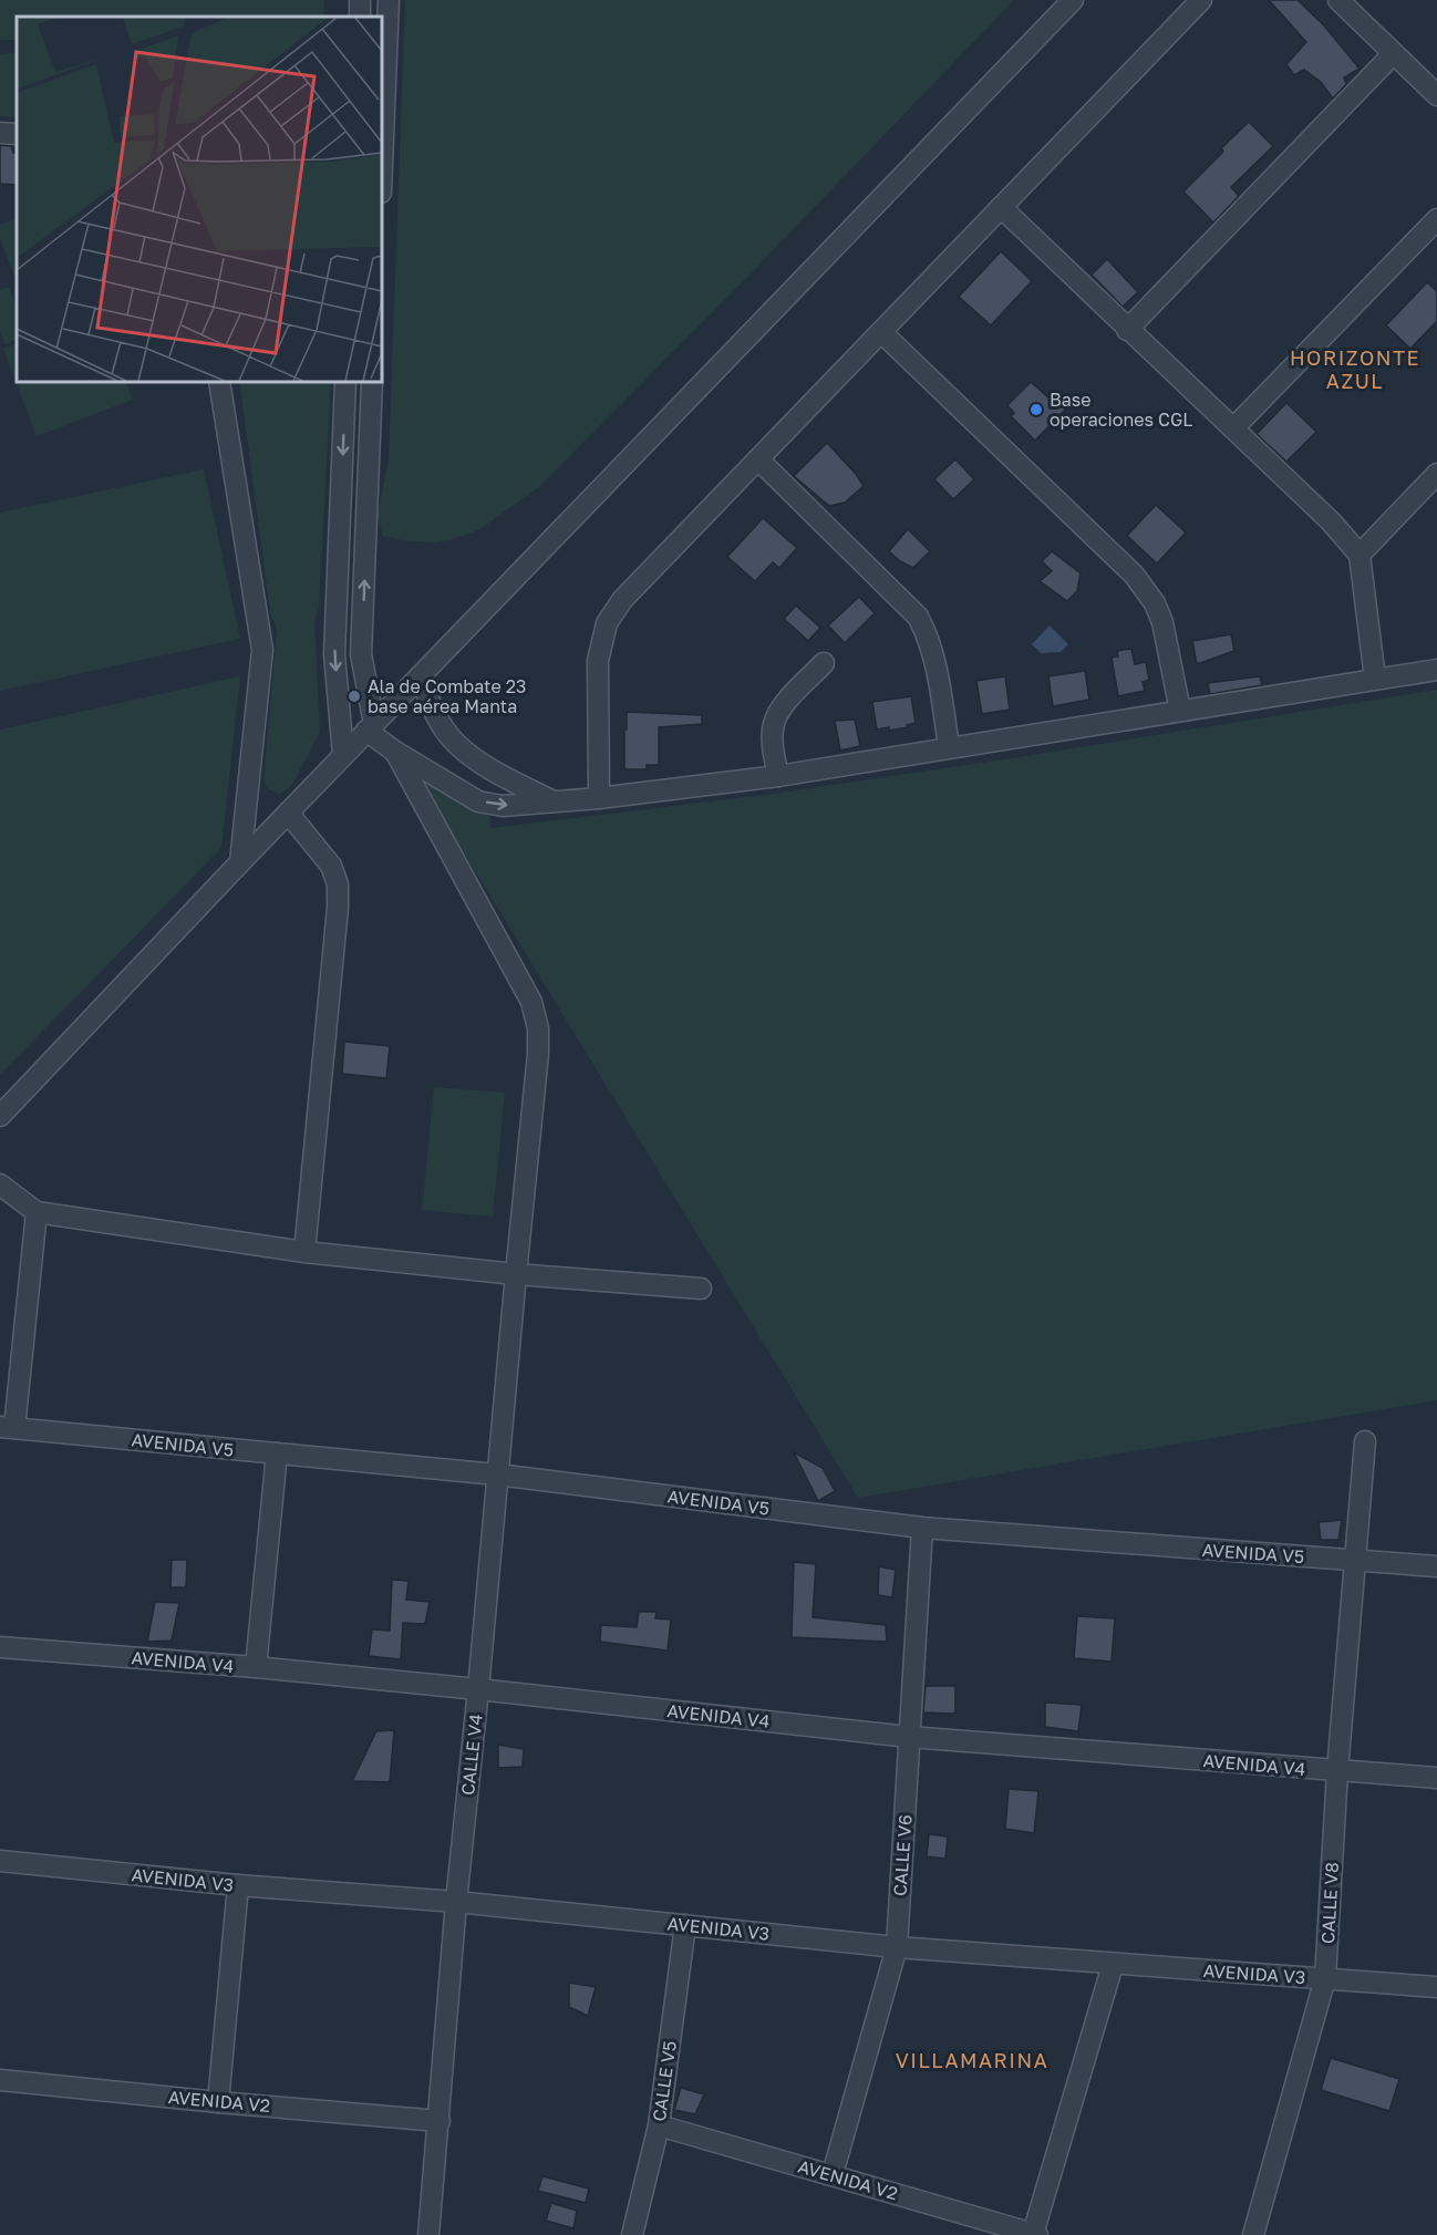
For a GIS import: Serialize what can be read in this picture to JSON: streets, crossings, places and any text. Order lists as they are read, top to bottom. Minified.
{"streets":{"street":["AVENIDA V5","AVENIDA V4","CALLE V4","CALLE V6","AVENIDA V3","CALLE V8","CALLE V5","AVENIDA V2"]},"crossings":[["AVENIDA V5","CALLE V4"],["AVENIDA V5","CALLE V6"],["AVENIDA V5","CALLE V8"],["AVENIDA V4","CALLE V4"],["AVENIDA V4","CALLE V6"],["AVENIDA V4","CALLE V8"],["CALLE V4","AVENIDA V3"],["CALLE V4","AVENIDA V2"],["CALLE V6","AVENIDA V3"],["CALLE V6","AVENIDA V2"],["AVENIDA V3","CALLE V8"],["AVENIDA V3","CALLE V5"],["CALLE V5","AVENIDA V2"]],"districts":["HORIZONTE AZUL","VILLAMARINA"],"places":["Base operaciones CGL","Ala de Combate 23 base aérea Manta"]}
